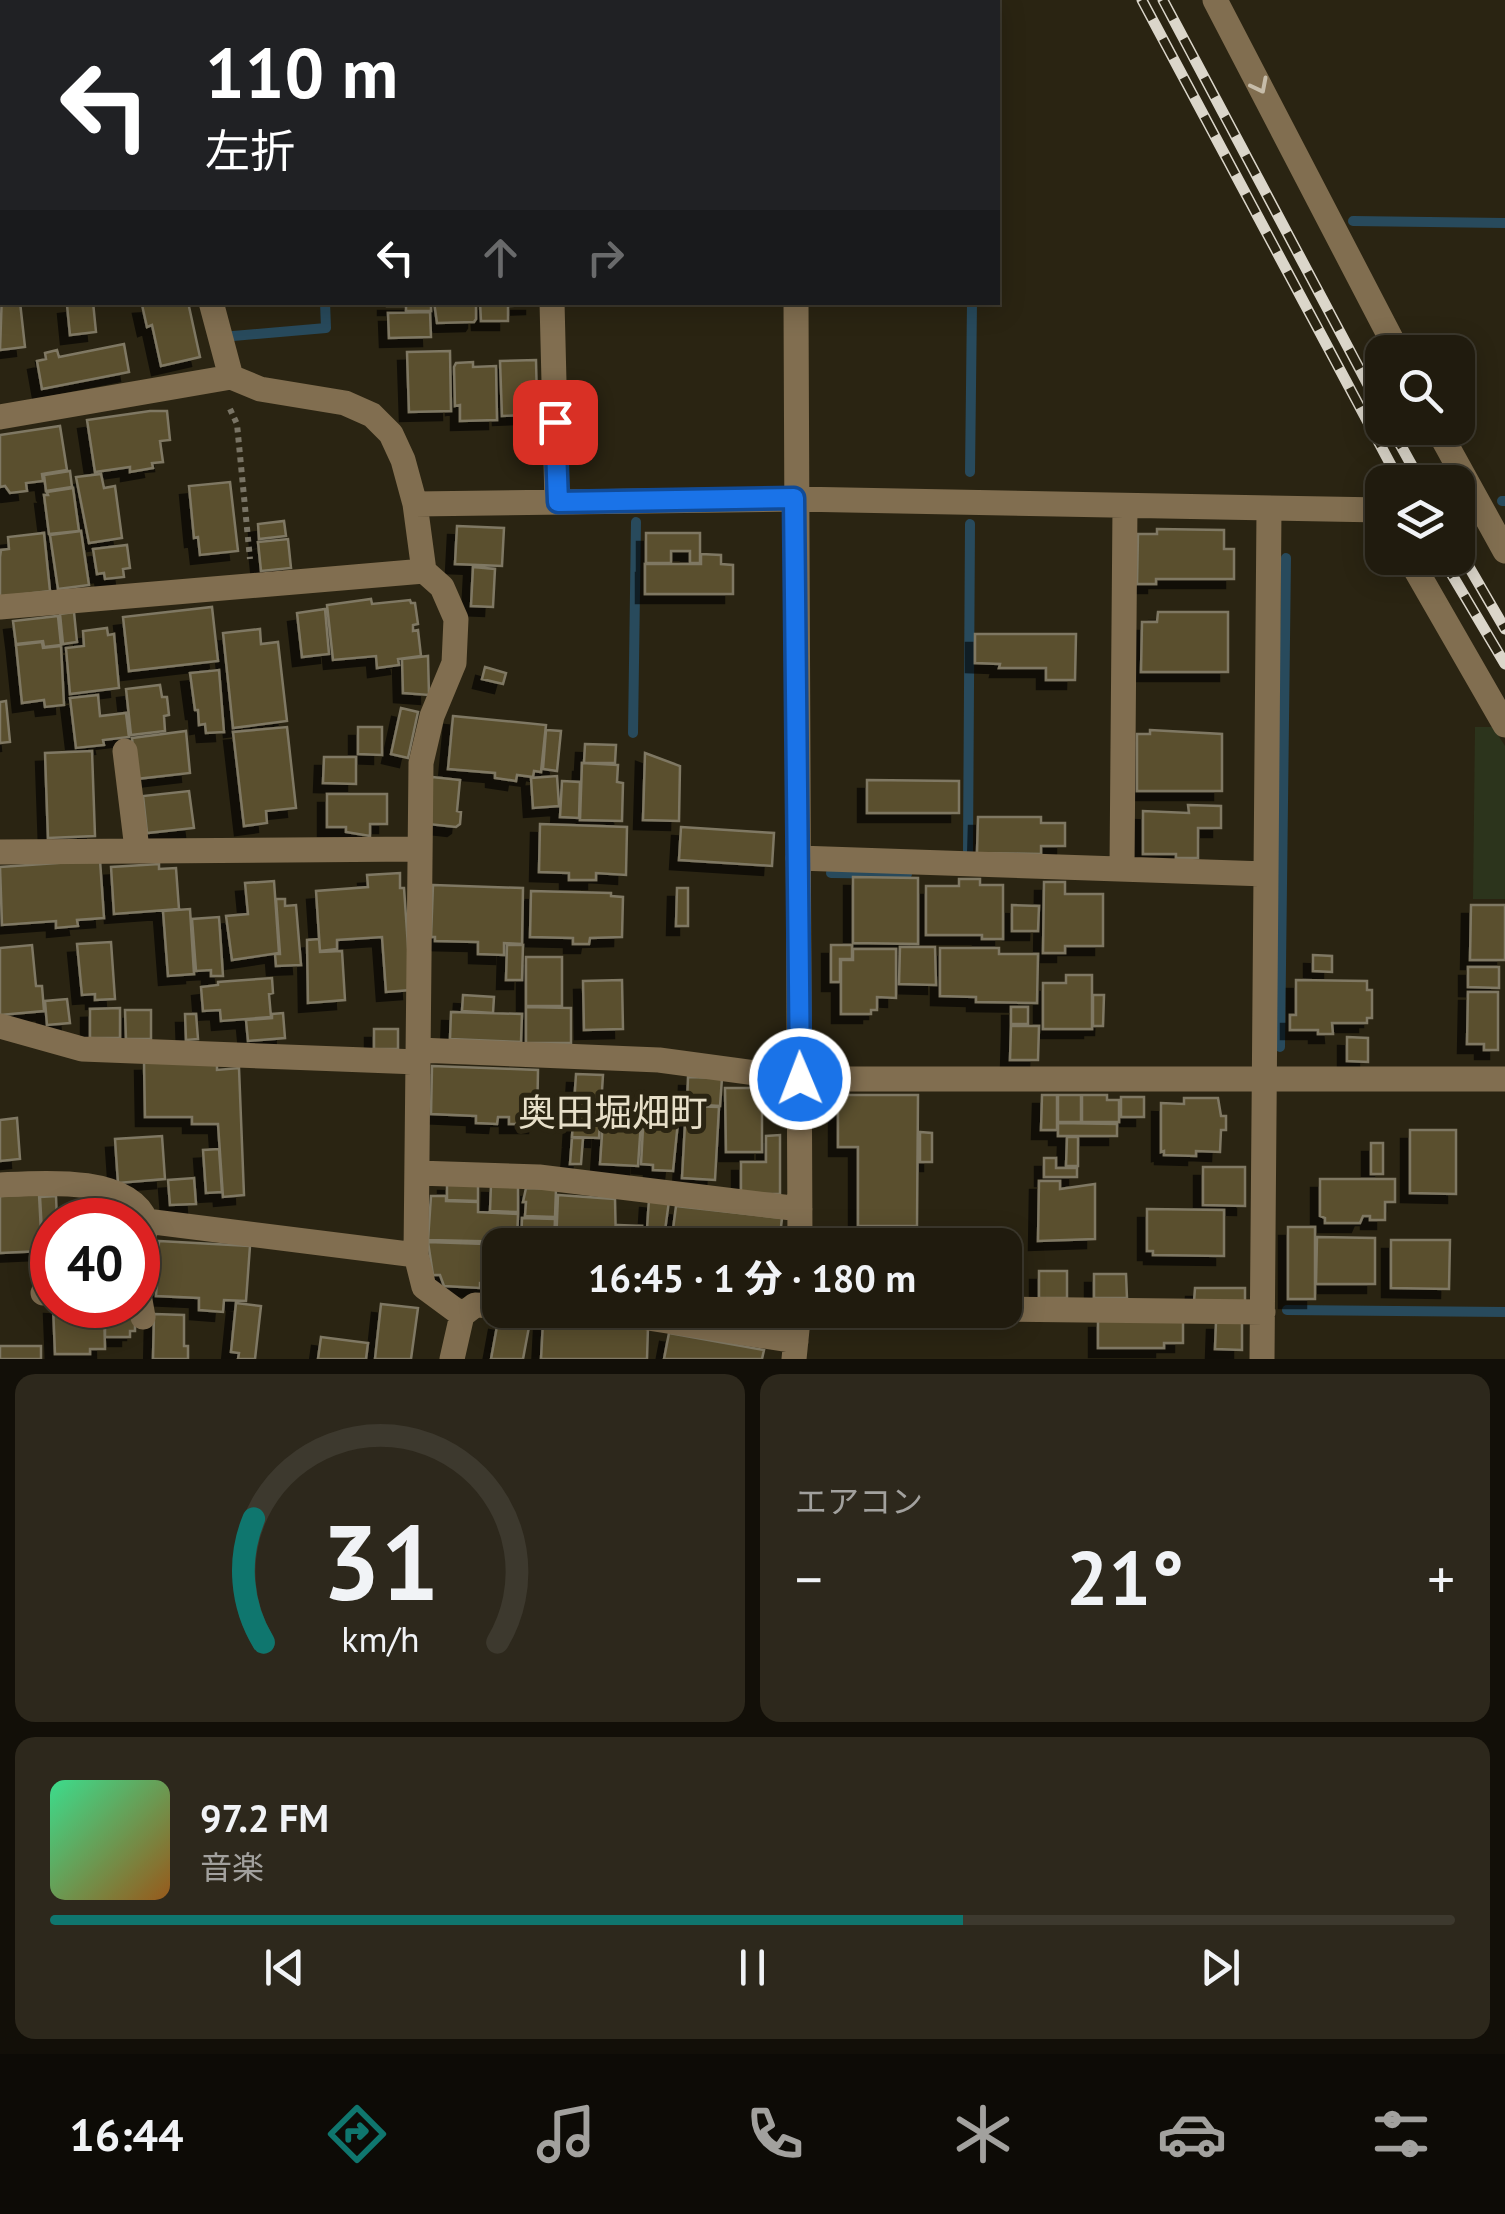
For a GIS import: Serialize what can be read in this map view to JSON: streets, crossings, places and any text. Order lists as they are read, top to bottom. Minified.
{"districts":["奥田堀畑町"],"page":{"turn":["110 m","左折"],"limit":"40","trip":"16:45 · 1 分 · 180 m","tile":"エアコン","heat":["−","21°","+"],"song":["97.2 FM","音楽"],"tabs":"16:44","gauge":["31","km/h"]}}
